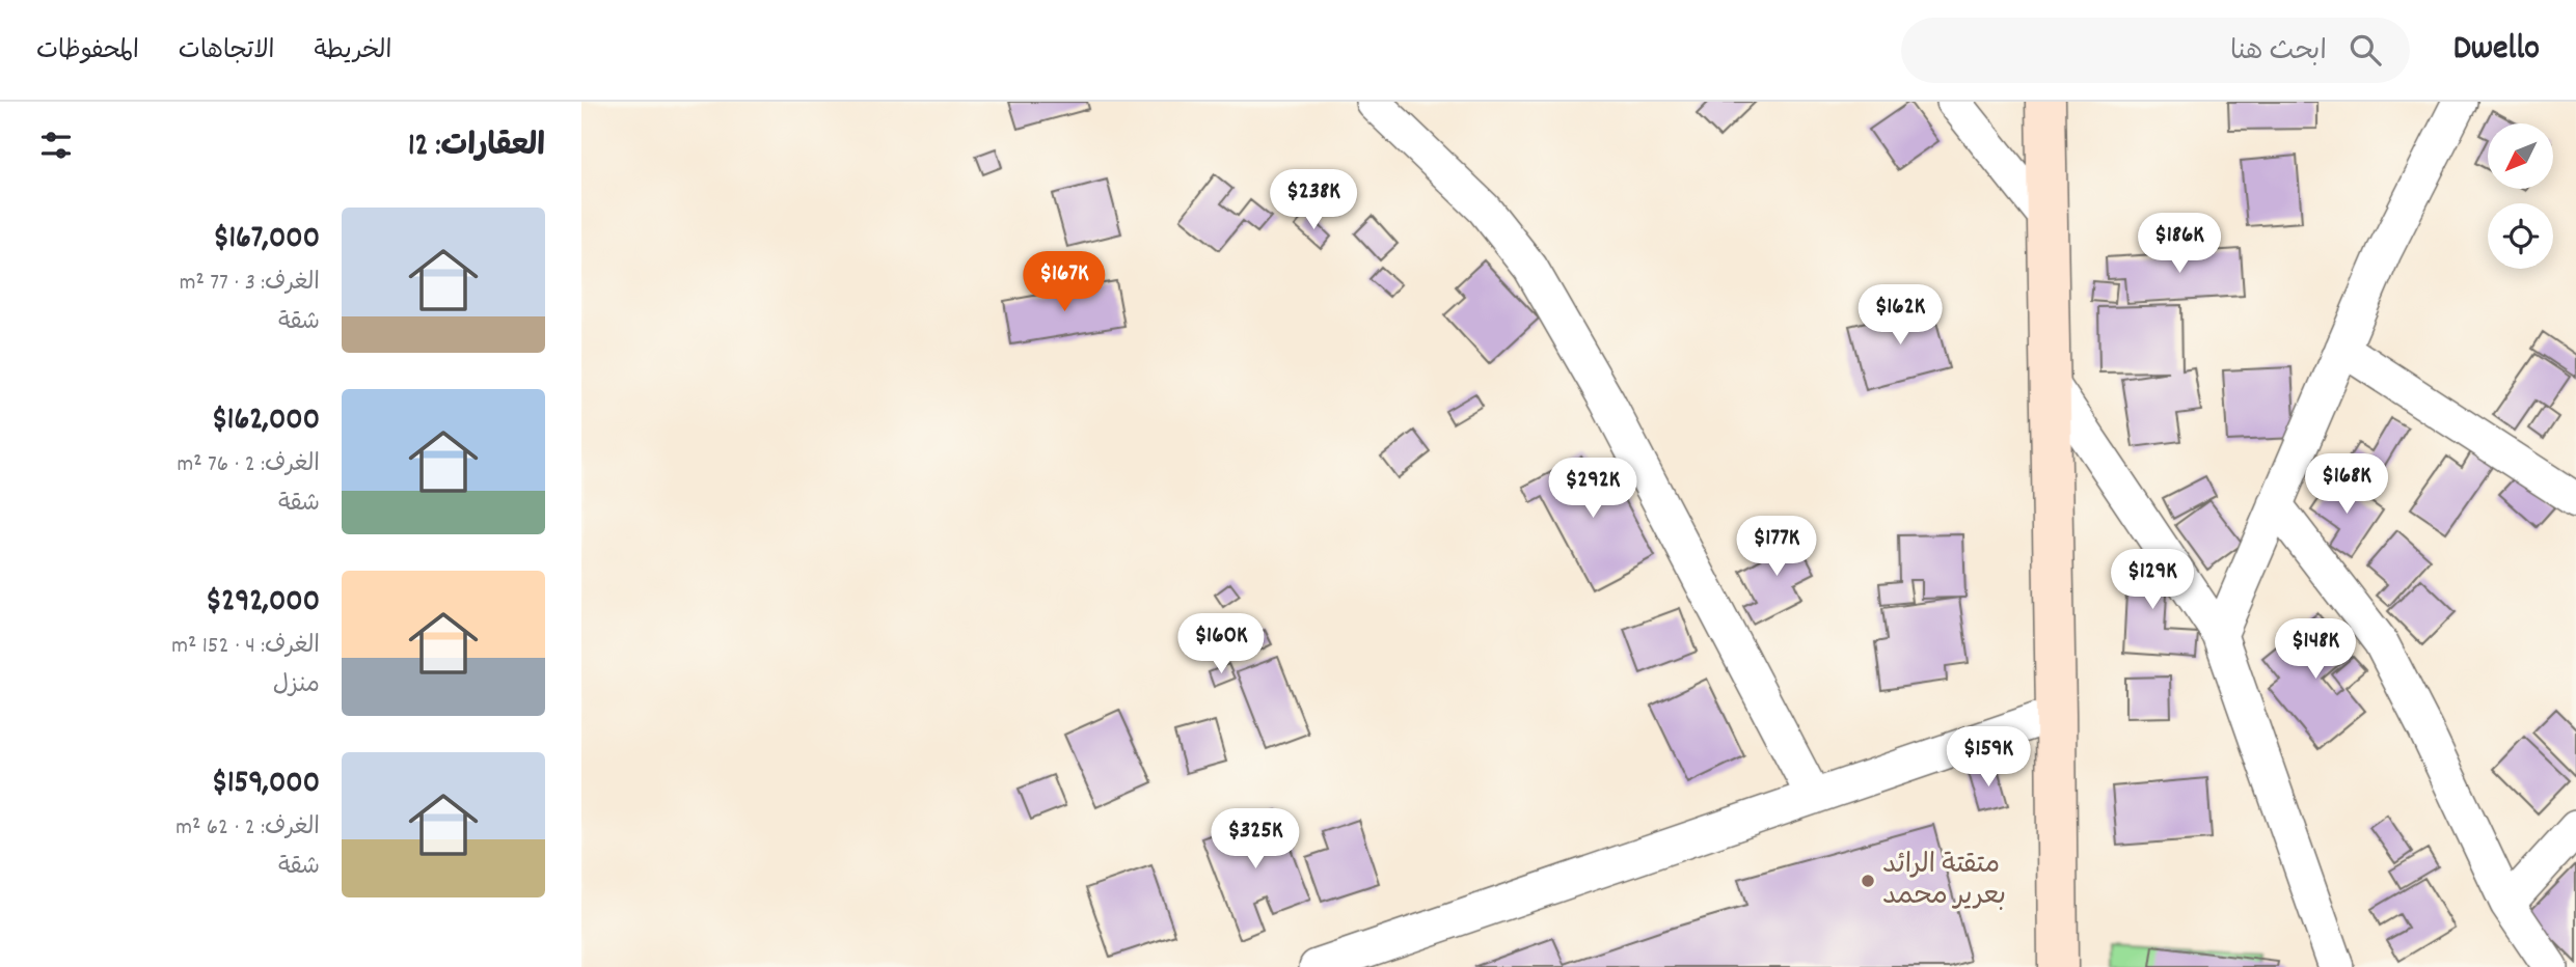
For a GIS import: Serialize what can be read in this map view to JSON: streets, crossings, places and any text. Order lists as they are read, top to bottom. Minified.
{"places":["متقتة الرائد بعرير محمد"],"north":"bottom left","page":{"header":"Dwello","search":"ابحث هنا","nav":["الخريطة","الاتجاهات","المحفوظات"],"heading":"العقارات: 12","price":["$238K","$186K","$167K","$162K","$168K","$292K","$177K","$129K","$160K","$148K","$159K","$325K"],"list":[{"name":"$167,000","note":"الغرف: 3 · 77 m² · شقة"},{"name":"$162,000","note":"الغرف: 2 · 76 m² · شقة"},{"name":"$292,000","note":"الغرف: 4 · 152 m² · منزل"},{"name":"$159,000","note":"الغرف: 2 · 62 m² · شقة"}]}}
